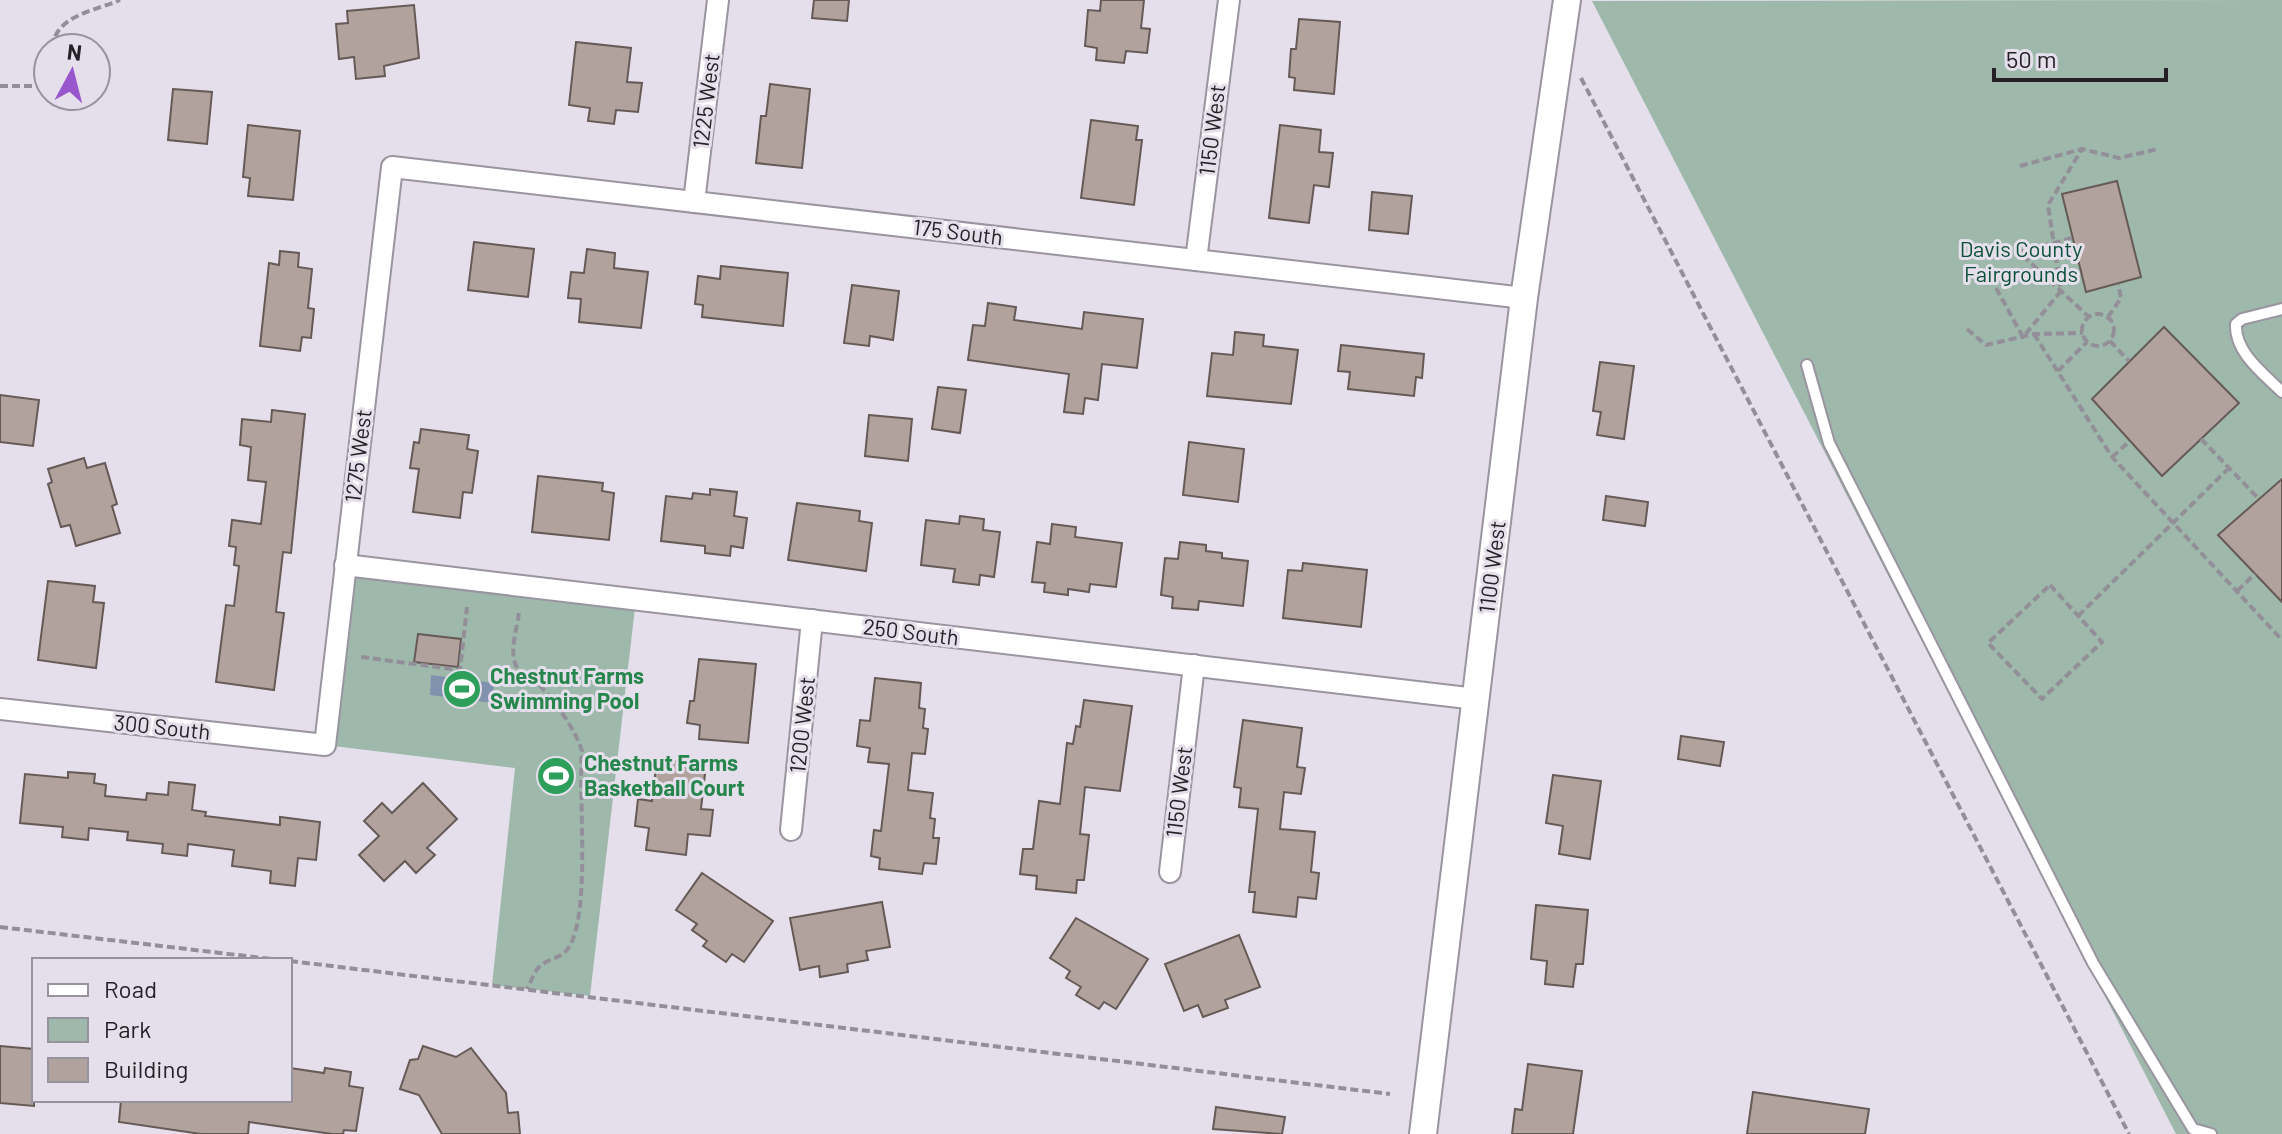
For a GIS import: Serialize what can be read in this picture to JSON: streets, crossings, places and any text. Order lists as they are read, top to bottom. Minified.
{"streets":{"street":["1225 West","1150 West","175 South","1275 West","1100 West","250 South","1200 West","300 South"]},"crossings":[["1225 West","175 South"],["1150 West","175 South"],["1150 West","250 South"],["175 South","1275 West"],["175 South","1100 West"],["1275 West","250 South"],["1275 West","300 South"],["1100 West","250 South"],["250 South","1200 West"]],"parks":["Davis County Fairgrounds"],"places":{"sports":["Chestnut Farms Swimming Pool","Chestnut Farms Basketball Court"]},"legend":["Road","Park","Building"],"scale_bar":"50 m","north":"top"}
